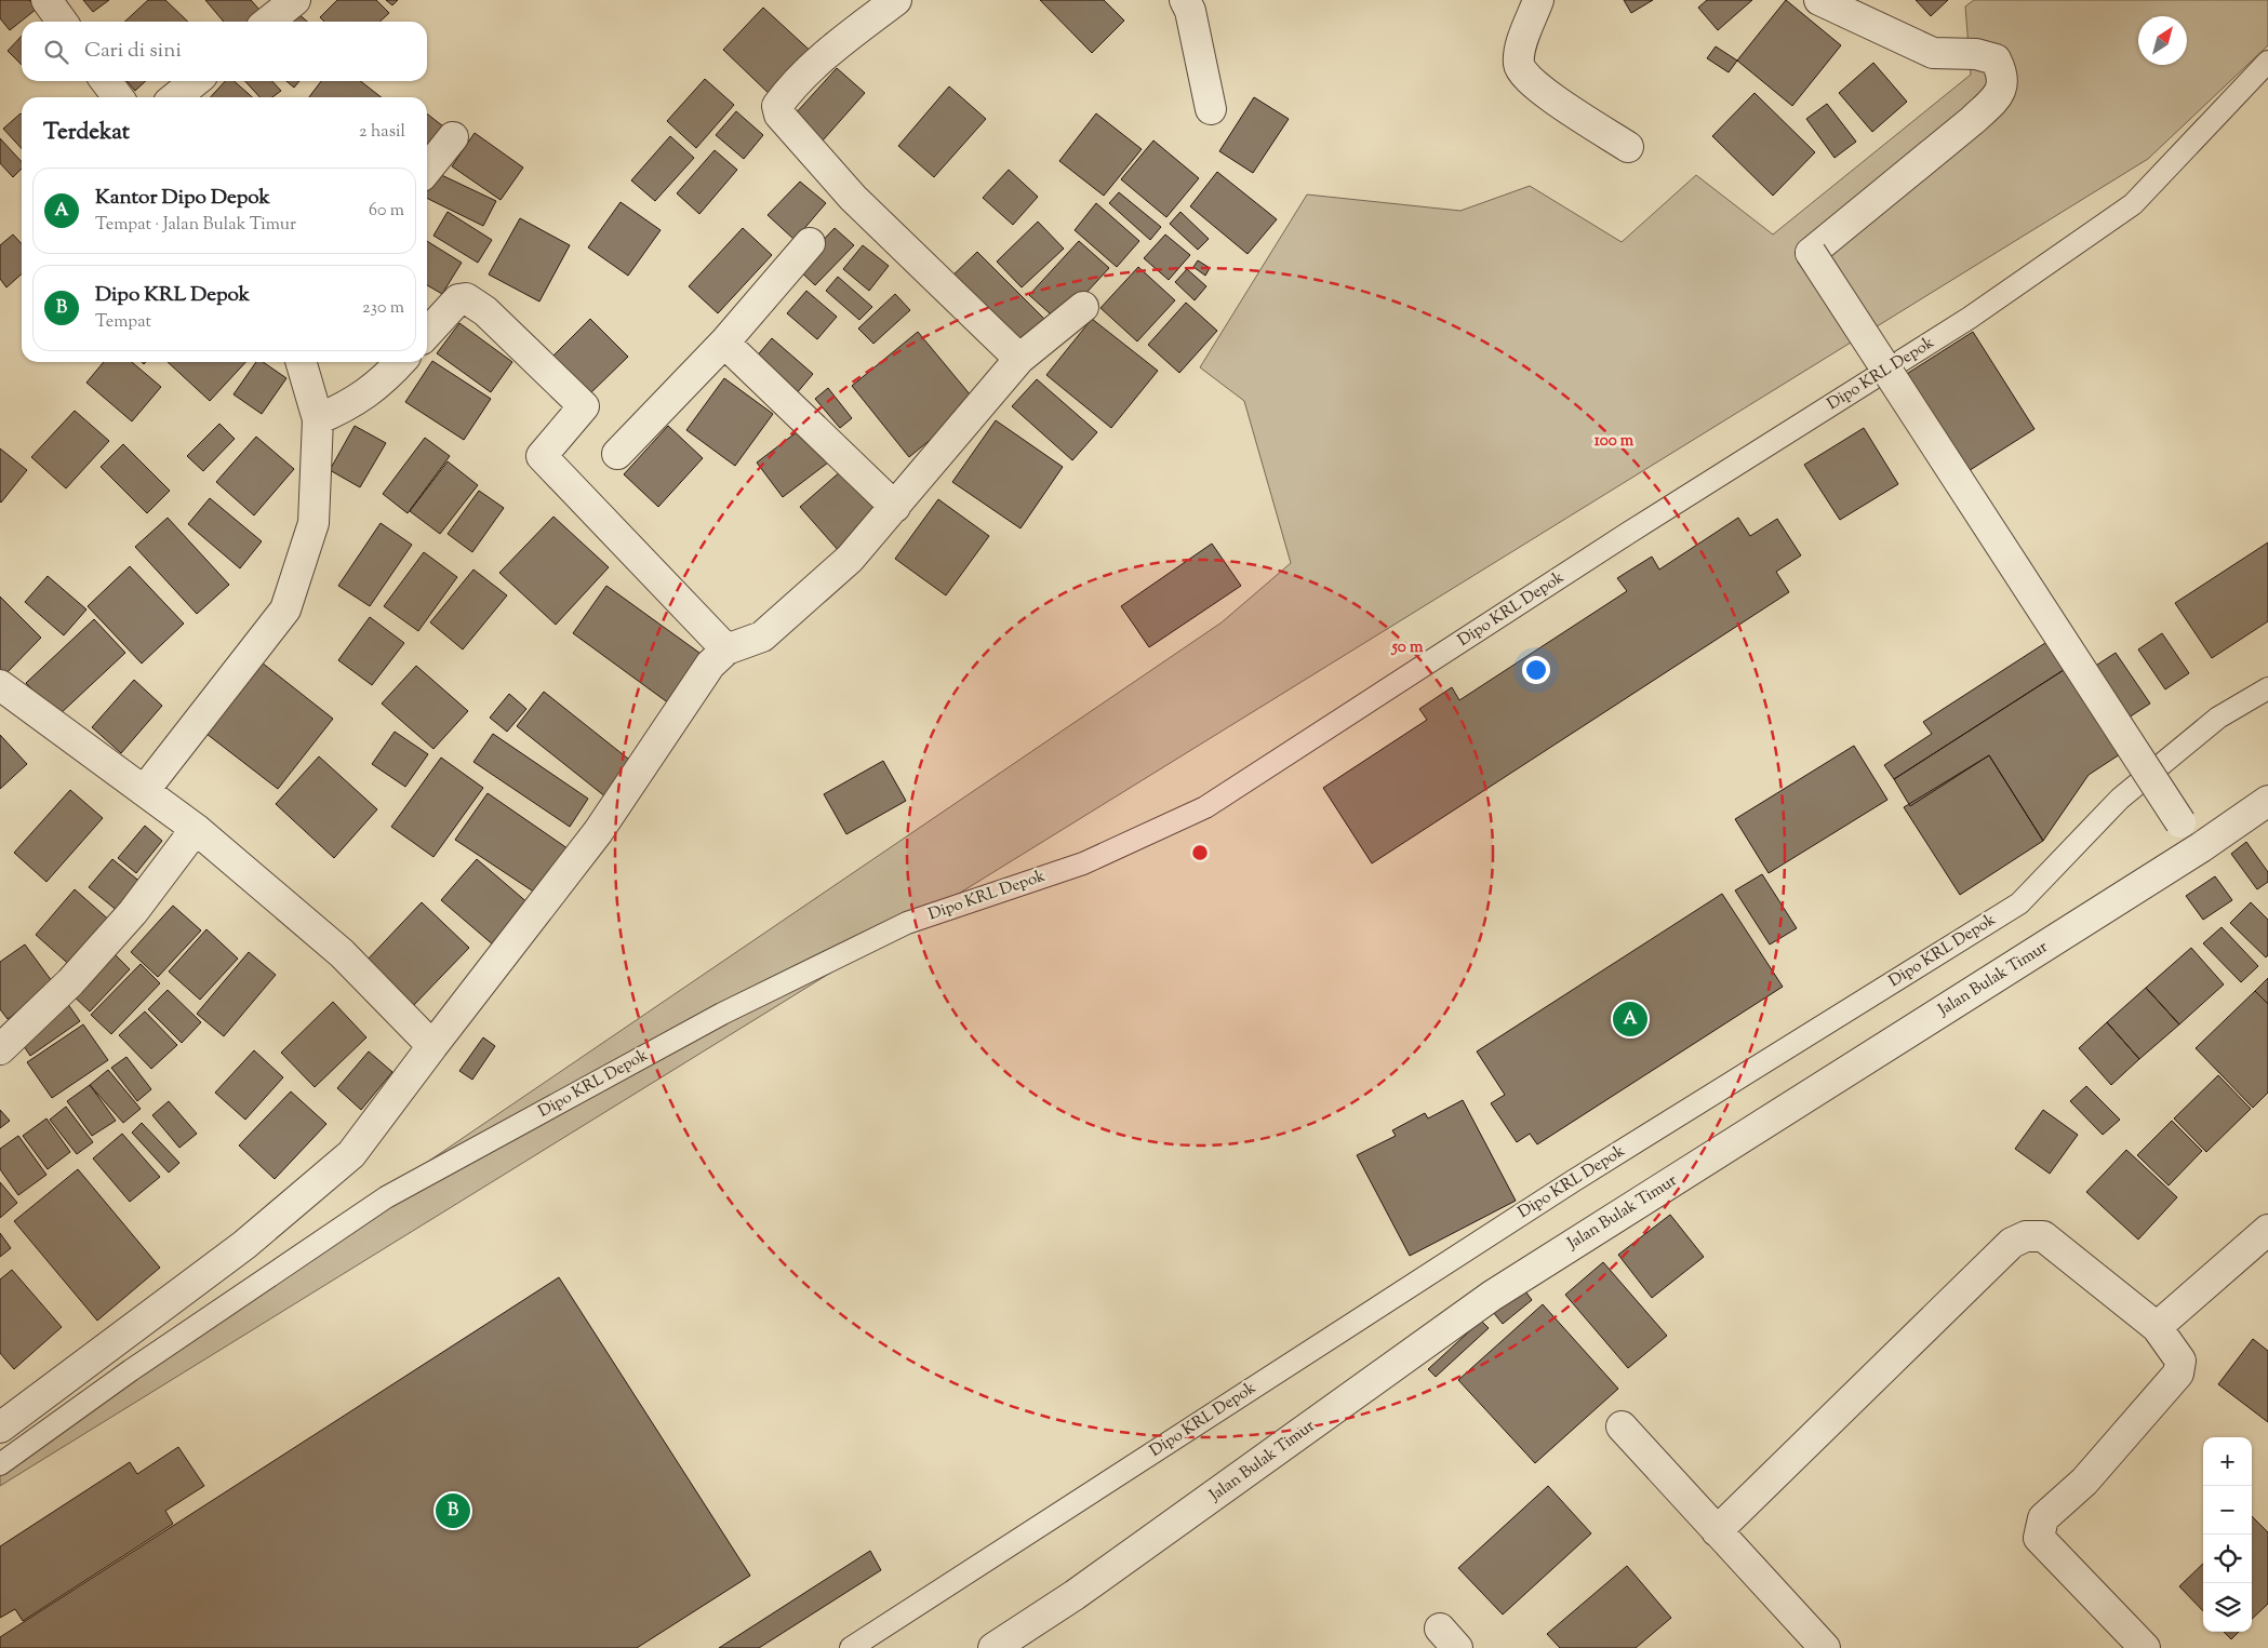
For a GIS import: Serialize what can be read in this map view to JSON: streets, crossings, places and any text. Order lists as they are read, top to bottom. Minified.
{"streets":{"street":["Jalan Bulak Timur"],"lane":["Dipo KRL Depok"]},"north":"top right","page":{"search":"Cari di sini","heading":["Terdekat","2 hasil"],"list":[{"mark":"A","name":"Kantor Dipo Depok","note":"Tempat · Jalan Bulak Timur","value":"60 m"},{"mark":"B","name":"Dipo KRL Depok","note":"Tempat","value":"230 m"}],"pins":["A","B"],"map_buttons":["+","−"]},"rings":["100 m","50 m"]}
